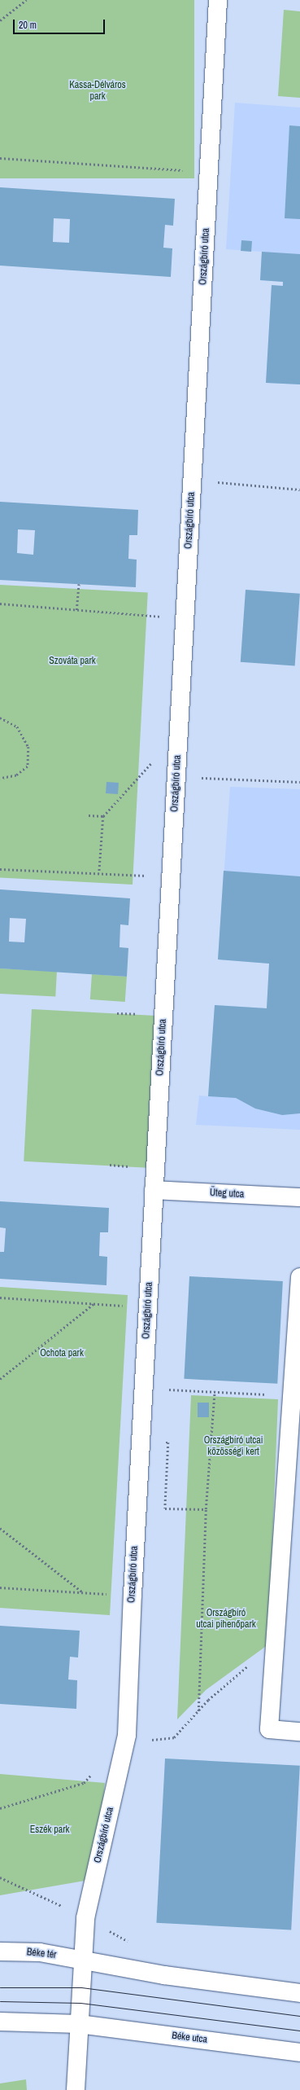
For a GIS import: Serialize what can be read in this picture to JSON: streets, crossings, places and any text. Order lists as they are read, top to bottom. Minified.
{"streets":{"street":["Országbíró utca","Üteg utca","Béke tér","Béke utca"]},"crossings":[["Országbíró utca","Üteg utca"],["Országbíró utca","Béke tér"],["Országbíró utca","Béke utca"]],"parks":["Kassa-Délváros park","Szováta park","Ochota park","Országbíró utcai közösségi kert","Országbíró utcai pihenőpark","Eszék park"],"scale_bar":"20 m"}
